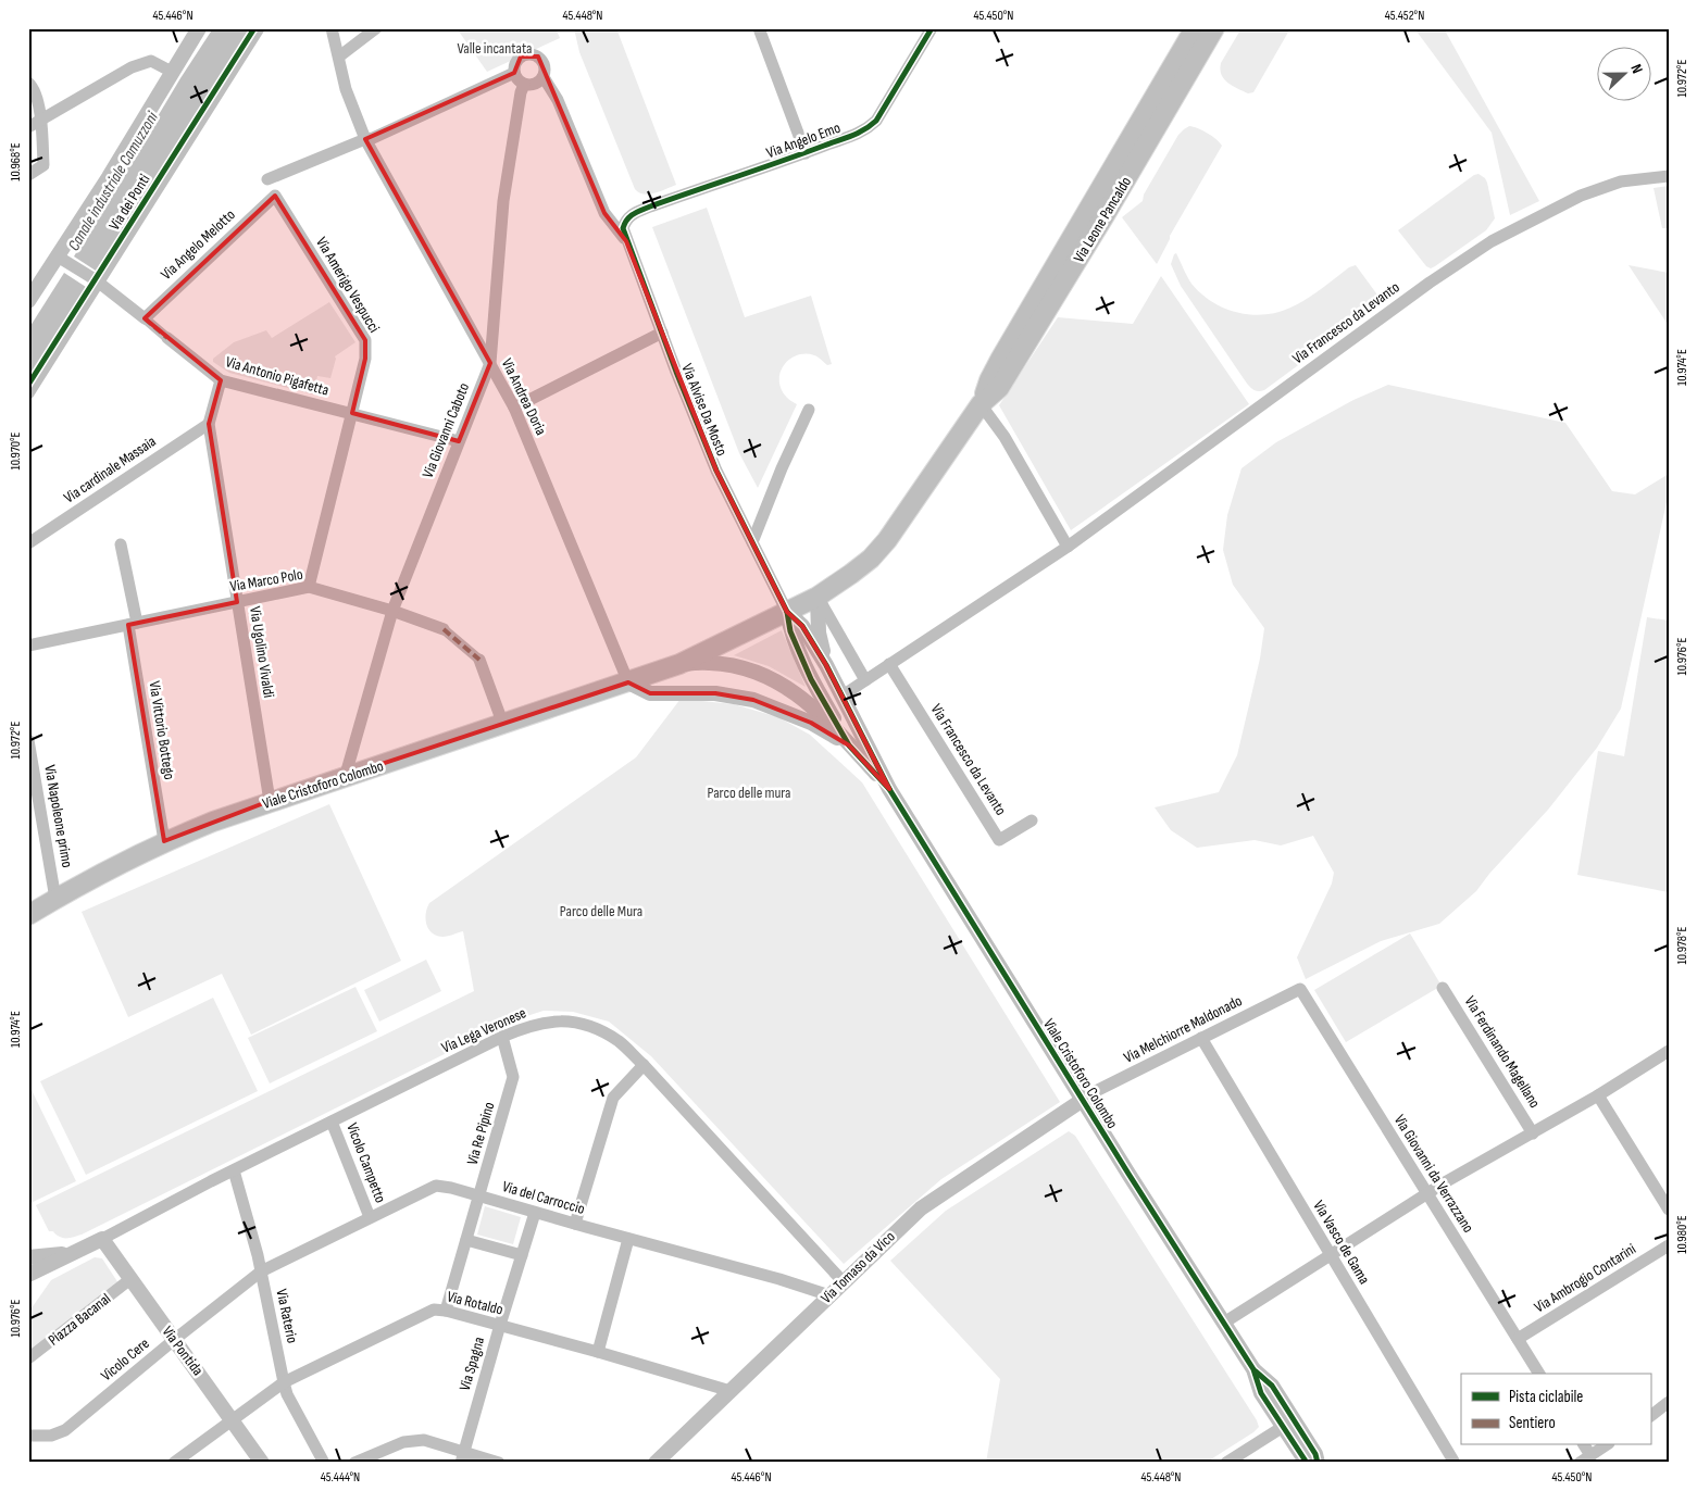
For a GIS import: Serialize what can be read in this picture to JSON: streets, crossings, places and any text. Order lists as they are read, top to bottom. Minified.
{"streets":{"main road":["Via Leone Pancaldo","Viale Cristoforo Colombo"],"street":["Via Angelo Emo","Via dei Ponti","Via Angelo Melotto","Via Amerigo Vespucci","Via Francesco da Levanto","Via Antonio Pigafetta","Via Andrea Doria","Via Alvise Da Mosto","Via Giovanni Caboto","Via cardinale Massaia","Via Marco Polo","Via Ugolino Vivaldi","Via Vittorio Bottego","Via Napoleone primo","Via Melchiorre Maldonado","Via Lega Veronese","Via Ferdinando Magellano","Via Re Pipino","Vicolo Campetto","Via Giovanni da Verrazzano","Via del Carroccio","Via Vasco de Gama","Via Tomaso da Vico","Via Ambrogio Contarini","Via Rotaldo","Via Raterio","Piazza Bacanal","Via Pontida","Vicolo Cere","Via Spagna"]},"crossings":[["Via Angelo Emo","Via Alvise Da Mosto"],["Via dei Ponti","Via Antonio Pigafetta"],["Via Leone Pancaldo","Via Alvise Da Mosto"],["Via Leone Pancaldo","Viale Cristoforo Colombo"],["Via Angelo Melotto","Via Amerigo Vespucci"],["Via Angelo Melotto","Via Antonio Pigafetta"],["Via Amerigo Vespucci","Via Antonio Pigafetta"],["Via Amerigo Vespucci","Via Marco Polo"],["Via Francesco da Levanto","Viale Cristoforo Colombo"],["Via Antonio Pigafetta","Via Giovanni Caboto"],["Via Antonio Pigafetta","Via Ugolino Vivaldi"],["Via Andrea Doria","Via Giovanni Caboto"],["Via Andrea Doria","Viale Cristoforo Colombo"],["Via Alvise Da Mosto","Via Giovanni Caboto"],["Via Alvise Da Mosto","Viale Cristoforo Colombo"],["Via Giovanni Caboto","Via Marco Polo"],["Via Giovanni Caboto","Viale Cristoforo Colombo"],["Via cardinale Massaia","Via Ugolino Vivaldi"],["Via Marco Polo","Via Ugolino Vivaldi"],["Via Marco Polo","Via Vittorio Bottego"],["Via Marco Polo","Viale Cristoforo Colombo"],["Via Ugolino Vivaldi","Viale Cristoforo Colombo"],["Via Vittorio Bottego","Viale Cristoforo Colombo"],["Viale Cristoforo Colombo","Via Napoleone primo"],["Viale Cristoforo Colombo","Via Melchiorre Maldonado"],["Viale Cristoforo Colombo","Via Ferdinando Magellano"],["Viale Cristoforo Colombo","Via Tomaso da Vico"],["Via Melchiorre Maldonado","Via Giovanni da Verrazzano"],["Via Melchiorre Maldonado","Via Vasco de Gama"],["Via Melchiorre Maldonado","Via Tomaso da Vico"],["Via Lega Veronese","Via Re Pipino"],["Via Lega Veronese","Vicolo Campetto"],["Via Lega Veronese","Via Tomaso da Vico"],["Via Lega Veronese","Via Raterio"],["Via Lega Veronese","Via Pontida"],["Via Ferdinando Magellano","Via Giovanni da Verrazzano"],["Via Ferdinando Magellano","Via Vasco de Gama"],["Via Re Pipino","Via del Carroccio"],["Via Re Pipino","Via Rotaldo"],["Vicolo Campetto","Via del Carroccio"],["Via Giovanni da Verrazzano","Via Ambrogio Contarini"],["Via del Carroccio","Via Tomaso da Vico"],["Via del Carroccio","Via Raterio"],["Via del Carroccio","Vicolo Cere"],["Via del Carroccio","Via Spagna"],["Via Tomaso da Vico","Via Rotaldo"],["Via Rotaldo","Via Raterio"],["Via Rotaldo","Via Pontida"],["Via Rotaldo","Via Spagna"],["Via Raterio","Vicolo Cere"],["Piazza Bacanal","Via Pontida"],["Via Pontida","Vicolo Cere"]],"water":["Canale industriale Camuzzoni"],"parks":["Valle incantata","Parco delle mura","Parco delle Mura"],"legend":["Pista ciclabile","Sentiero"],"north":"right","coordinates":["45.446°N","45.448°N","45.450°N","45.452°N","10.972°E","10.968°E","10.974°E","10.970°E","10.976°E","10.978°E","10.980°E","45.444°N"]}
